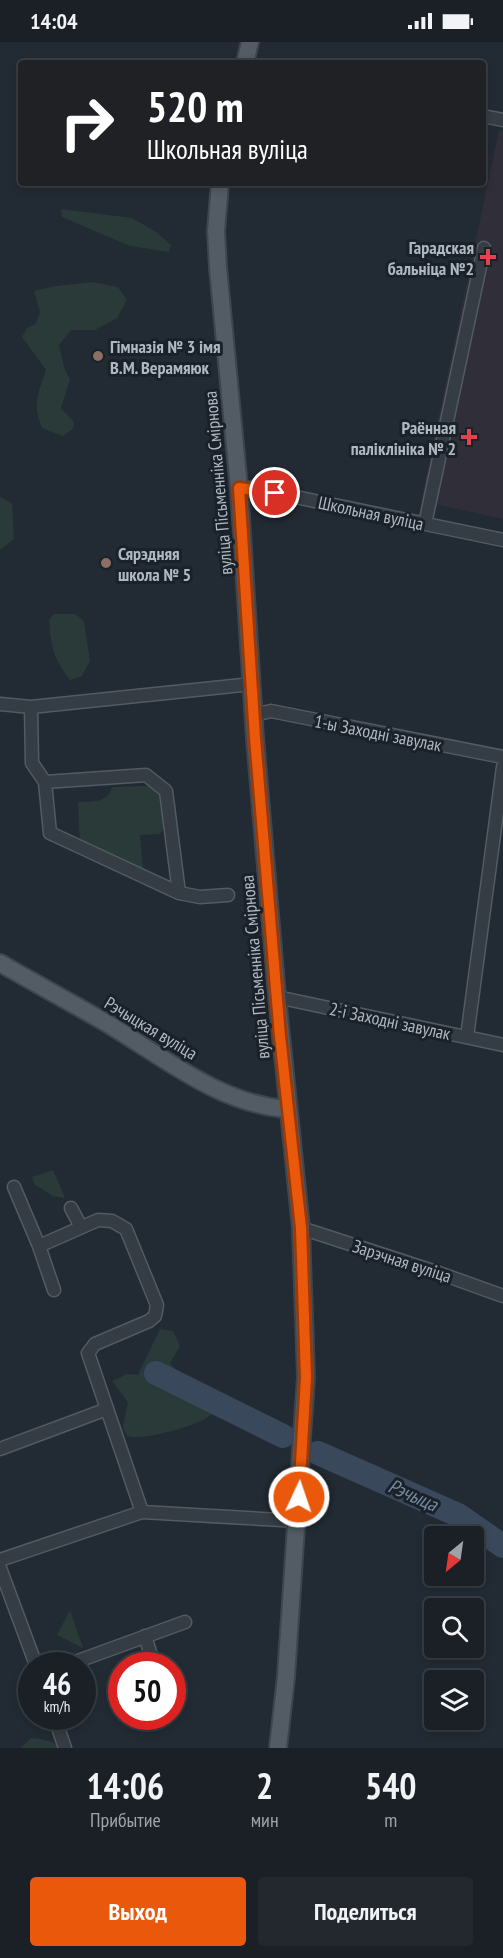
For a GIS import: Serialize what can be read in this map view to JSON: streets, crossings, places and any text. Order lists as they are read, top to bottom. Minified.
{"streets":{"main road":["вуліца Пісьменніка Смірнова","Рэчыцкая вуліца"],"street":["Школьная вуліца","1-ы Заходні завулак","2-і Заходні завулак","Зарэчная вуліца"]},"crossings":[["вуліца Пісьменніка Смірнова","Школьная вуліца"],["вуліца Пісьменніка Смірнова","1-ы Заходні завулак"],["вуліца Пісьменніка Смірнова","2-і Заходні завулак"],["вуліца Пісьменніка Смірнова","Рэчыцкая вуліца"],["вуліца Пісьменніка Смірнова","Зарэчная вуліца"]],"water":["Рэчыца"],"places":{"health":["Гарадская бальніца №2","Раённая паліклініка № 2"],"other":["Гімназія № 3 імя В.М. Верамяюк","Сярэдняя школа № 5"]},"north":"bottom left","page":{"status":"14:04","turn":["520 m","Школьная вуліца"],"speed":"46 km/h","limit":"50","eta":["14:06","Прибытие","2","мин","540","m"],"buttons":["Выход","Поделиться"]}}
